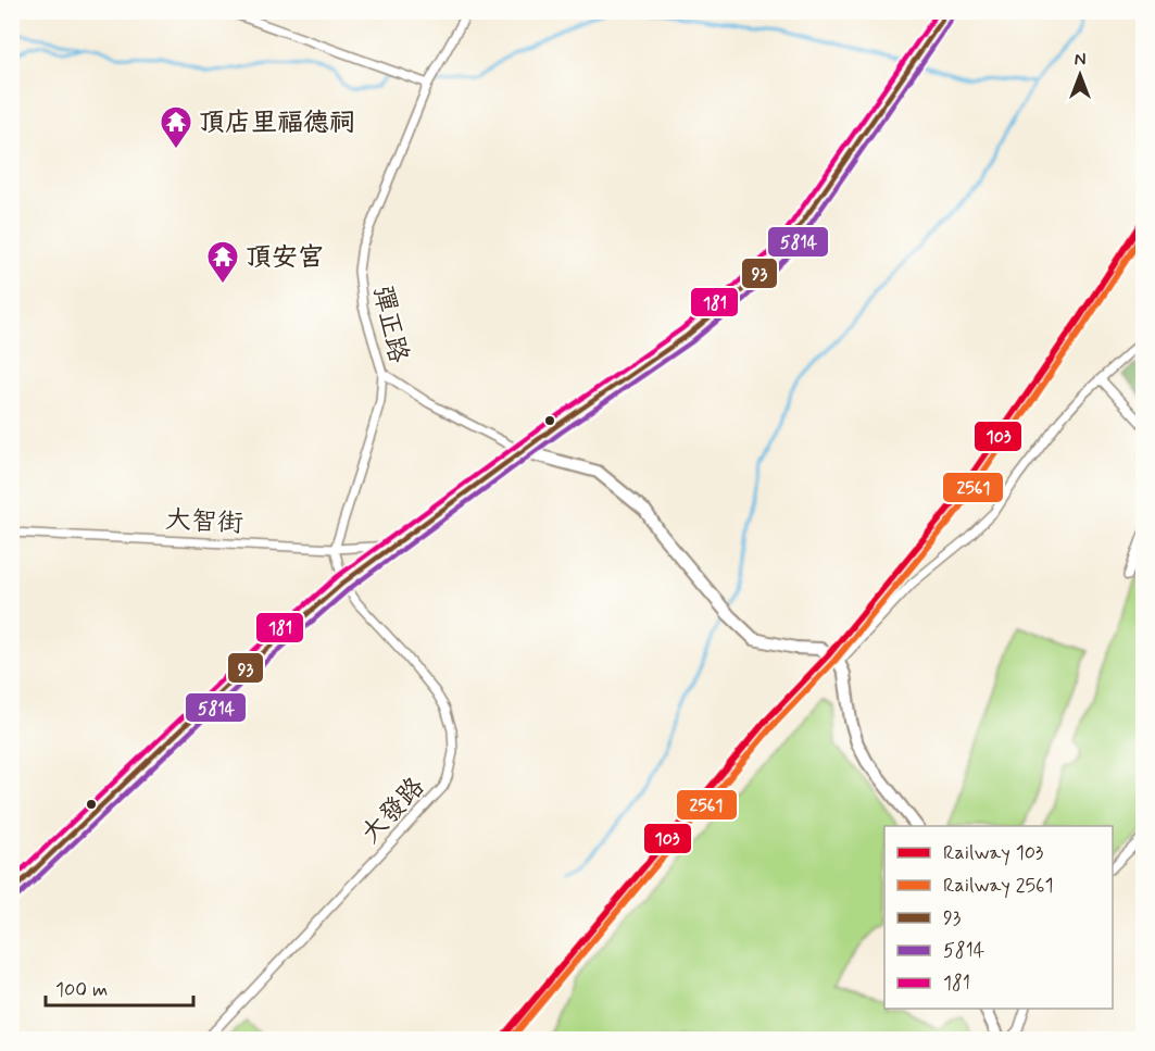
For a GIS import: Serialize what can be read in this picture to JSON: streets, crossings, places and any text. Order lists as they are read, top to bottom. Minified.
{"streets":{"street":["彈正路","大智街","大發路"]},"crossings":[["彈正路","大智街"]],"places":{"temple":["頂店里福德祠","頂安宮"]},"lines":["transit line 93","transit line 181","transit line 5814","rail line 103","rail line 2561"],"legend":["Railway 103","Railway 2561","93","5814","181"],"scale_bar":"100 m","north":"top"}
